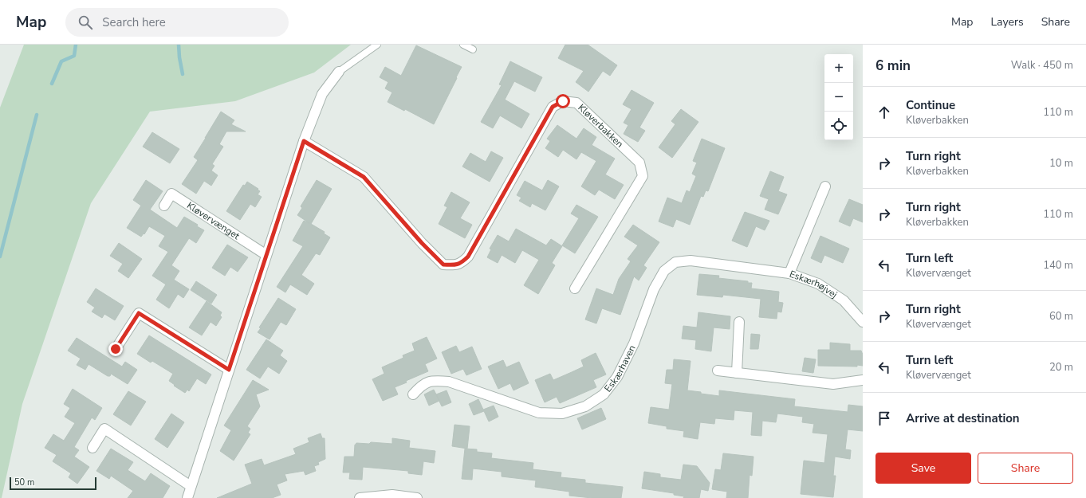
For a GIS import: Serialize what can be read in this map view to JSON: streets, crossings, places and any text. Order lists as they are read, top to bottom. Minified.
{"streets":{"street":["Kløverbakken","Kløvervænget","Eskærhøjvej","Eskærhaven"]},"crossings":[["Eskærhøjvej","Eskærhaven"]],"scale_bar":"50 m","page":{"header":"Map","search":"Search here","nav":["Map","Layers","Share"],"heading":["6 min","Walk · 450 m"],"map_buttons":["+","−"],"list":[["Continue","Kløverbakken","110 m"],["Turn right","Kløverbakken","10 m"],["Turn right","Kløverbakken","110 m"],["Turn left","Kløvervænget","140 m"],["Turn right","Kløvervænget","60 m"],["Turn left","Kløvervænget","20 m"],"Arrive at destination"],"buttons":["Save","Share"],"scale":"50 m"}}
